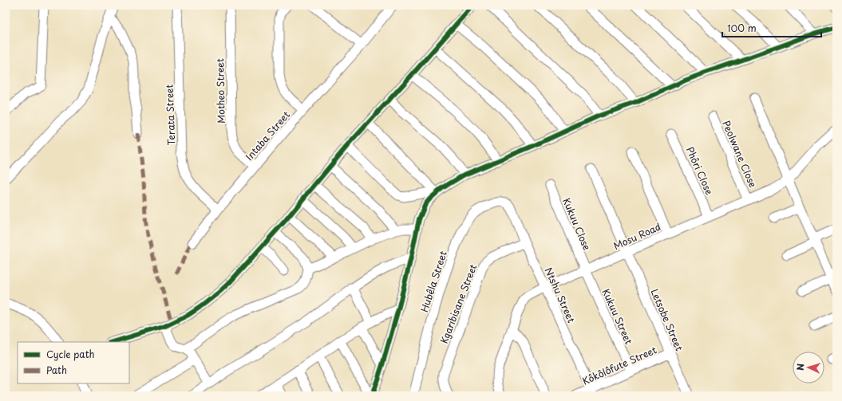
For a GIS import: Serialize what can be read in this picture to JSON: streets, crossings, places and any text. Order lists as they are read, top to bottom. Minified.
{"streets":{"street":["Motheo Street","Terata Street","Intaba Street","Peolwane Close","Phôri Close","Kukuu Close","Mosu Road","Hubêla Street","Ntshu Street","Kgaribisane Street","Kukuu Street","Letsobe Street","Kôkôlôfute Street"]},"crossings":[["Motheo Street","Intaba Street"],["Terata Street","Intaba Street"],["Peolwane Close","Mosu Road"],["Phôri Close","Mosu Road"],["Kukuu Close","Mosu Road"],["Kukuu Close","Kukuu Street"],["Mosu Road","Ntshu Street"],["Mosu Road","Kukuu Street"],["Mosu Road","Letsobe Street"],["Hubêla Street","Ntshu Street"],["Ntshu Street","Kgaribisane Street"],["Ntshu Street","Kôkôlôfute Street"],["Kukuu Street","Kôkôlôfute Street"],["Letsobe Street","Kôkôlôfute Street"]],"legend":["Cycle path","Path"],"scale_bar":"100 m","north":"left"}
